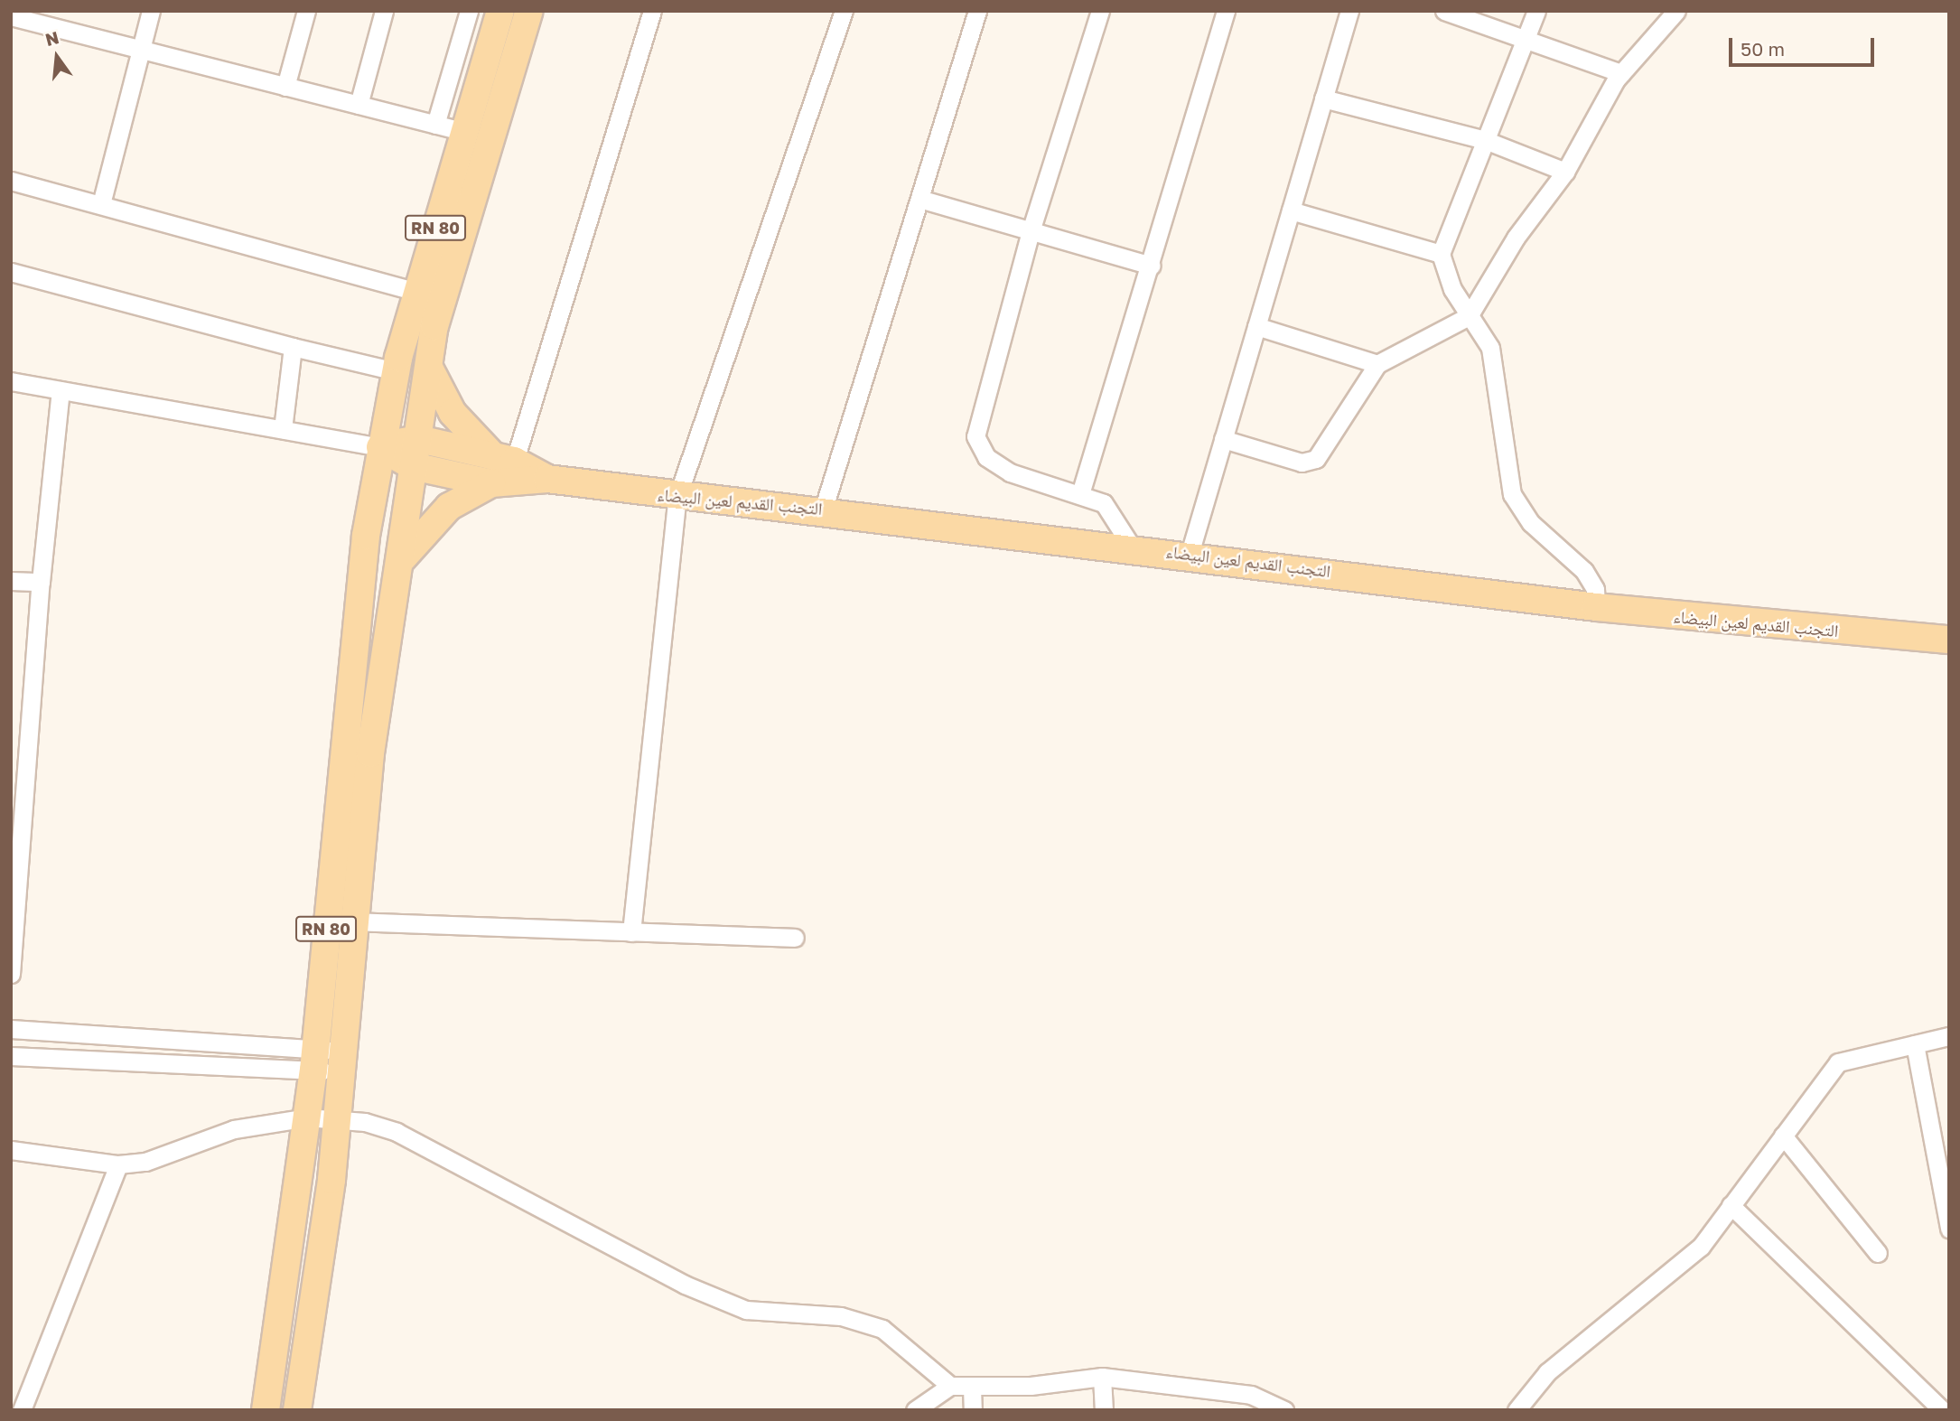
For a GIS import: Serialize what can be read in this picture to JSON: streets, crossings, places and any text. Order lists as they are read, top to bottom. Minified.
{"streets":{"main road":["RN 80","التجنب القديم لعين البيضاء"]},"scale_bar":"50 m","north":"top"}
